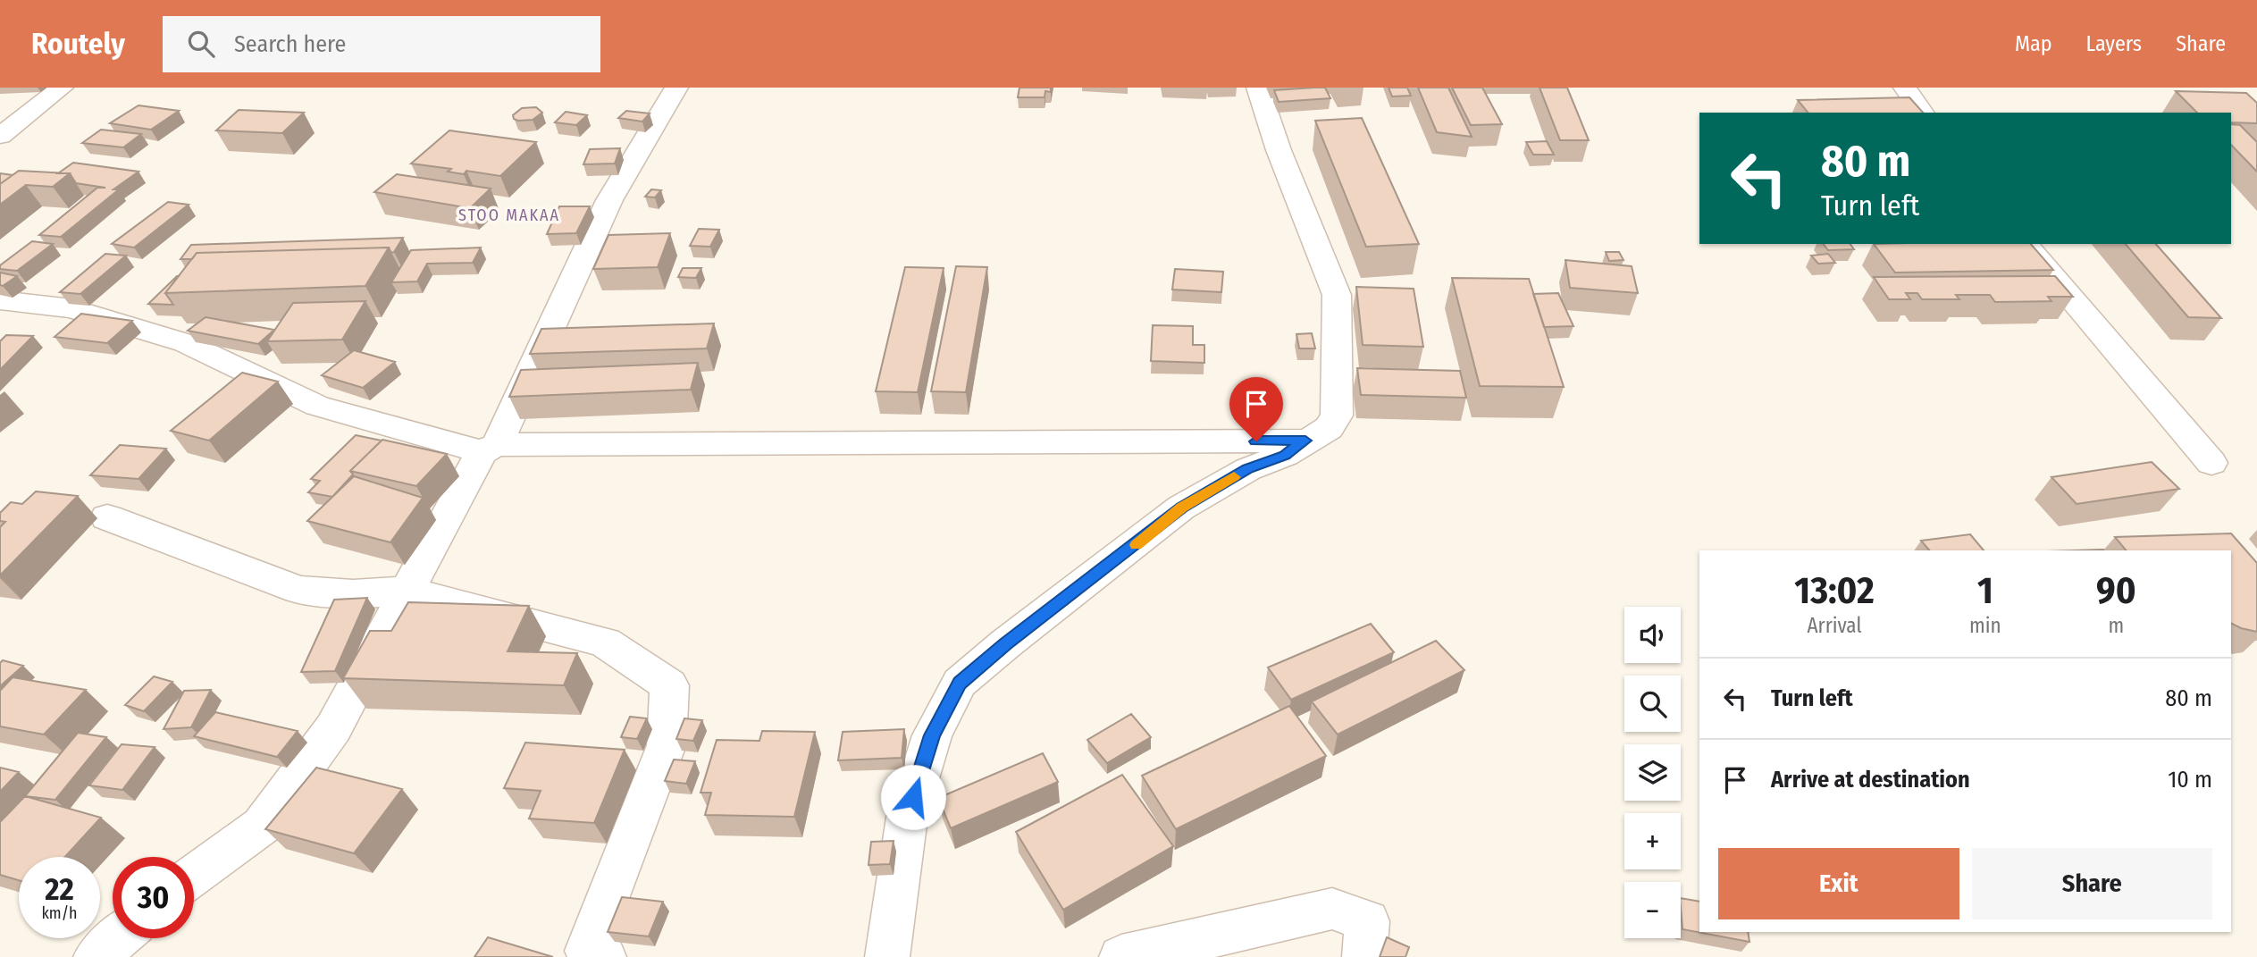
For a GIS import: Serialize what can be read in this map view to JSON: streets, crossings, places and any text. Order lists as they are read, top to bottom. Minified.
{"districts":["STOO MAKAA"],"page":{"header":"Routely","search":"Search here","nav":["Map","Layers","Share"],"turn":["80 m","Turn left"],"eta":["13:02","Arrival","1","min","90","m"],"map_buttons":["+","−"],"list":[{"name":"Turn left","value":"80 m"},{"name":"Arrive at destination","value":"10 m"}],"buttons":["Exit","Share"],"speed":"22 km/h","limit":"30"}}
